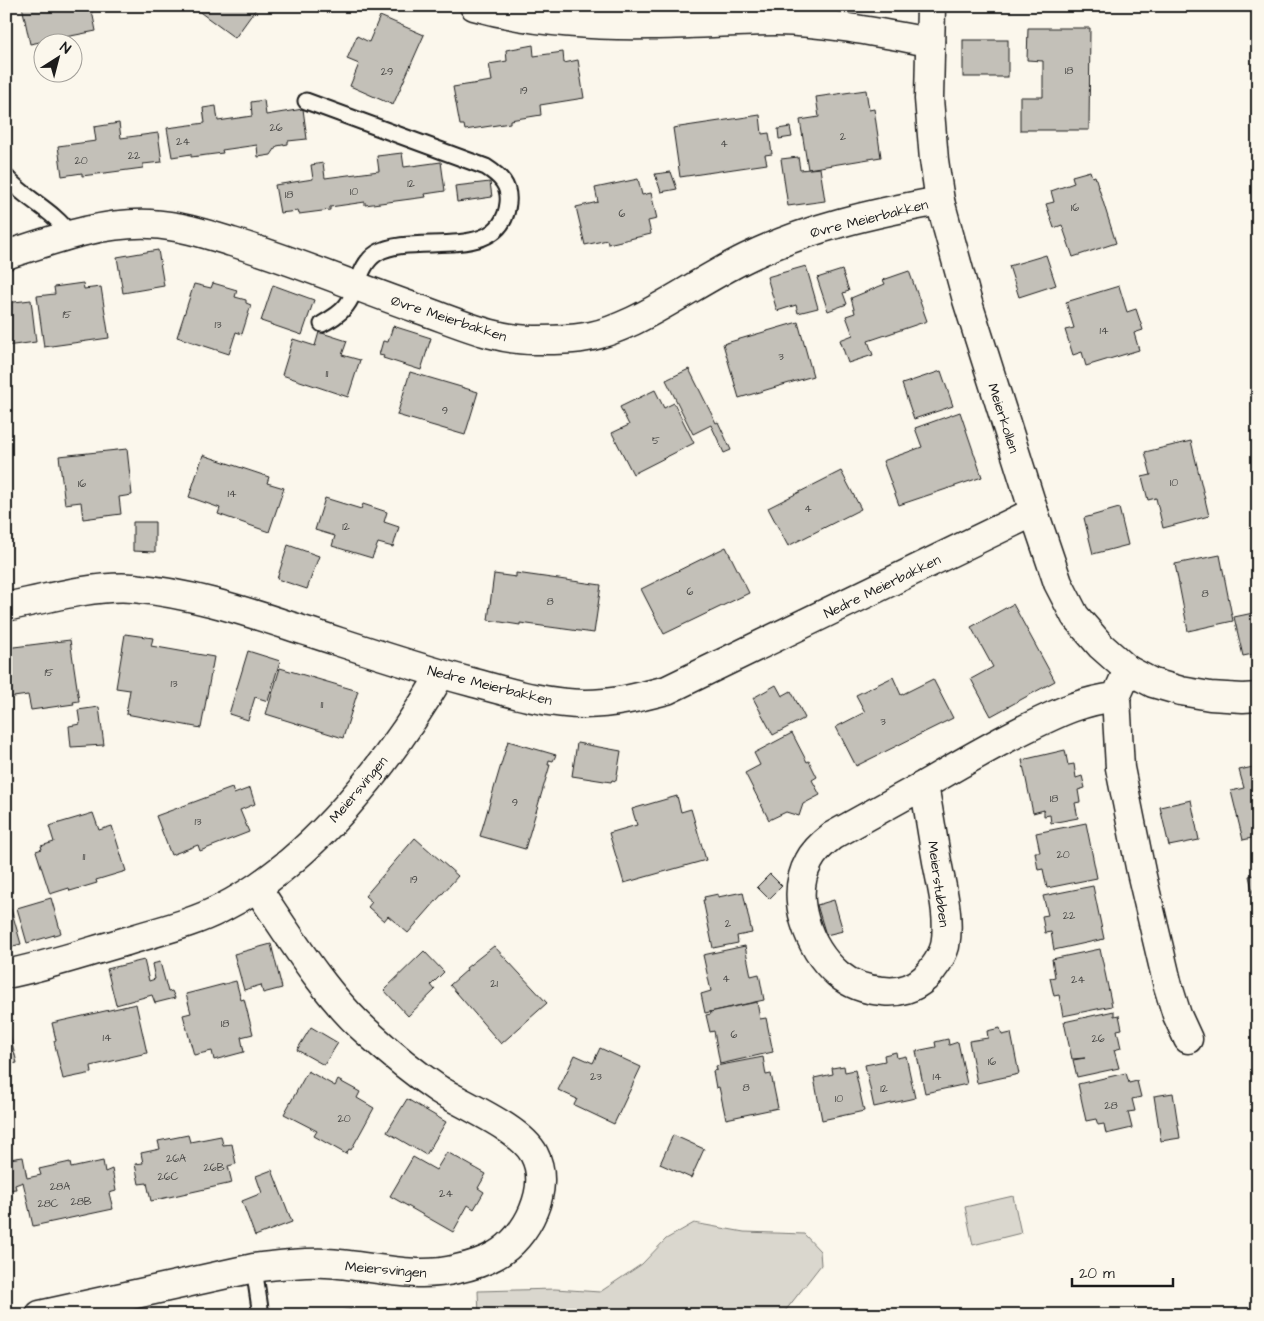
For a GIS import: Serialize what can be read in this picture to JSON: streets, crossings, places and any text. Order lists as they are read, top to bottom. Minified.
{"streets":{"street":["Øvre Meierbakken","Meierkollen","Nedre Meierbakken","Meiersvingen","Meierstubben"]},"crossings":[["Øvre Meierbakken","Meierkollen"],["Meierkollen","Nedre Meierbakken"],["Nedre Meierbakken","Meiersvingen"]],"house_numbers":["18","29","19","26","2","24","4","22","20","12","10","18","16","6","15","13","14","3","11","9","5","10","16","14","4","12","6","8","8","15","13","11","3","18","9","13","20","11","19","22","2","4","24","21","18","6","14","26","16","23","14","8","12","10","28","20","26A","26B","26C","28A","24","28B","28C"],"scale_bar":"20 m","north":"top right"}
